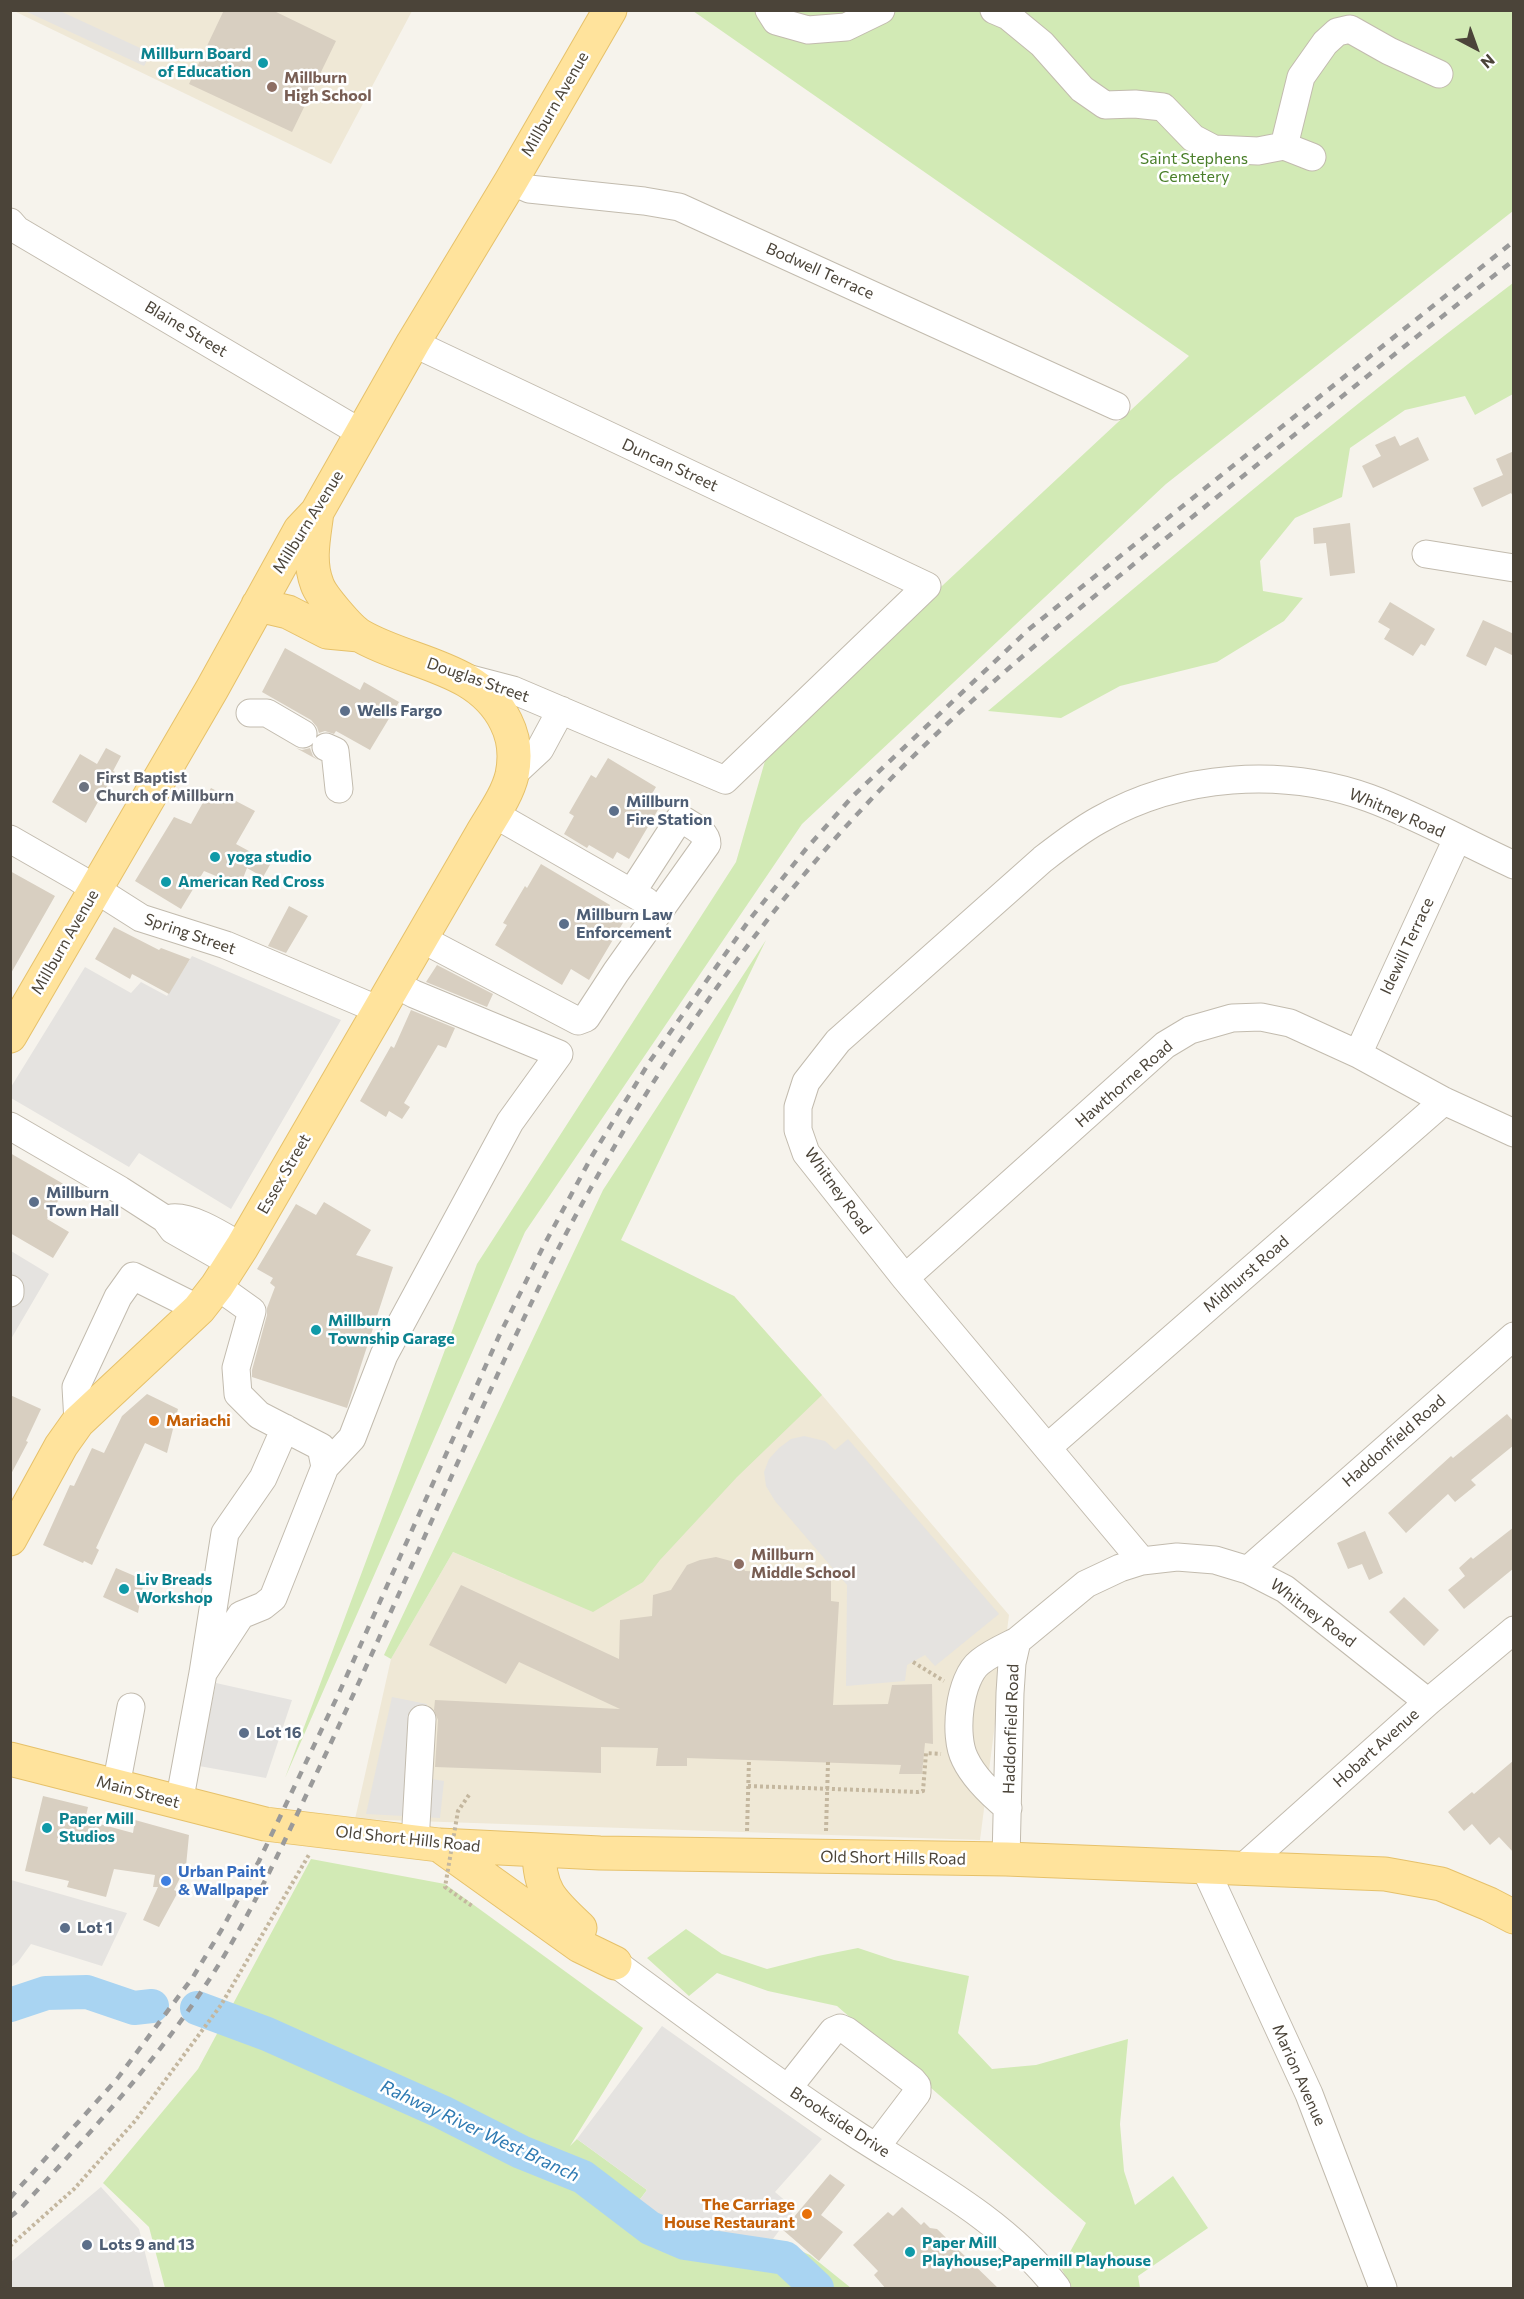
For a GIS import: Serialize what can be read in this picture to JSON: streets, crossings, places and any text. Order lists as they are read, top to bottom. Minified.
{"streets":{"main road":["Millburn Avenue","Douglas Street","Essex Street","Main Street","Old Short Hills Road","Brookside Drive"],"street":["Bodwell Terrace","Blaine Street","Duncan Street","Whitney Road","Spring Street","Idewill Terrace","Hawthorne Road","Midhurst Road","Haddonfield Road","Hobart Avenue","Marion Avenue"]},"crossings":[["Millburn Avenue","Bodwell Terrace"],["Millburn Avenue","Blaine Street"],["Millburn Avenue","Duncan Street"],["Millburn Avenue","Douglas Street"],["Millburn Avenue","Spring Street"],["Duncan Street","Douglas Street"],["Douglas Street","Essex Street"],["Whitney Road","Idewill Terrace"],["Whitney Road","Hawthorne Road"],["Whitney Road","Midhurst Road"],["Whitney Road","Haddonfield Road"],["Whitney Road","Hobart Avenue"],["Spring Street","Essex Street"],["Idewill Terrace","Hawthorne Road"],["Hawthorne Road","Midhurst Road"],["Haddonfield Road","Old Short Hills Road"],["Hobart Avenue","Old Short Hills Road"],["Main Street","Old Short Hills Road"],["Old Short Hills Road","Marion Avenue"],["Old Short Hills Road","Brookside Drive"]],"water":["Rahway River West Branch"],"parks":["Saint Stephens Cemetery"],"places":["Millburn Board of Education","Millburn High School","Wells Fargo","First Baptist Church of Millburn","Millburn Fire Station","yoga studio","American Red Cross","Millburn Law Enforcement","Millburn Town Hall","Millburn Township Garage","Mariachi","Millburn Middle School","Liv Breads Workshop","Lot 16","Paper Mill Studios","Urban Paint & Wallpaper","Lot 1","The Carriage House Restaurant","Lots 9 and 13","Paper Mill Playhouse;Papermill Playhouse"],"north":"bottom right"}
